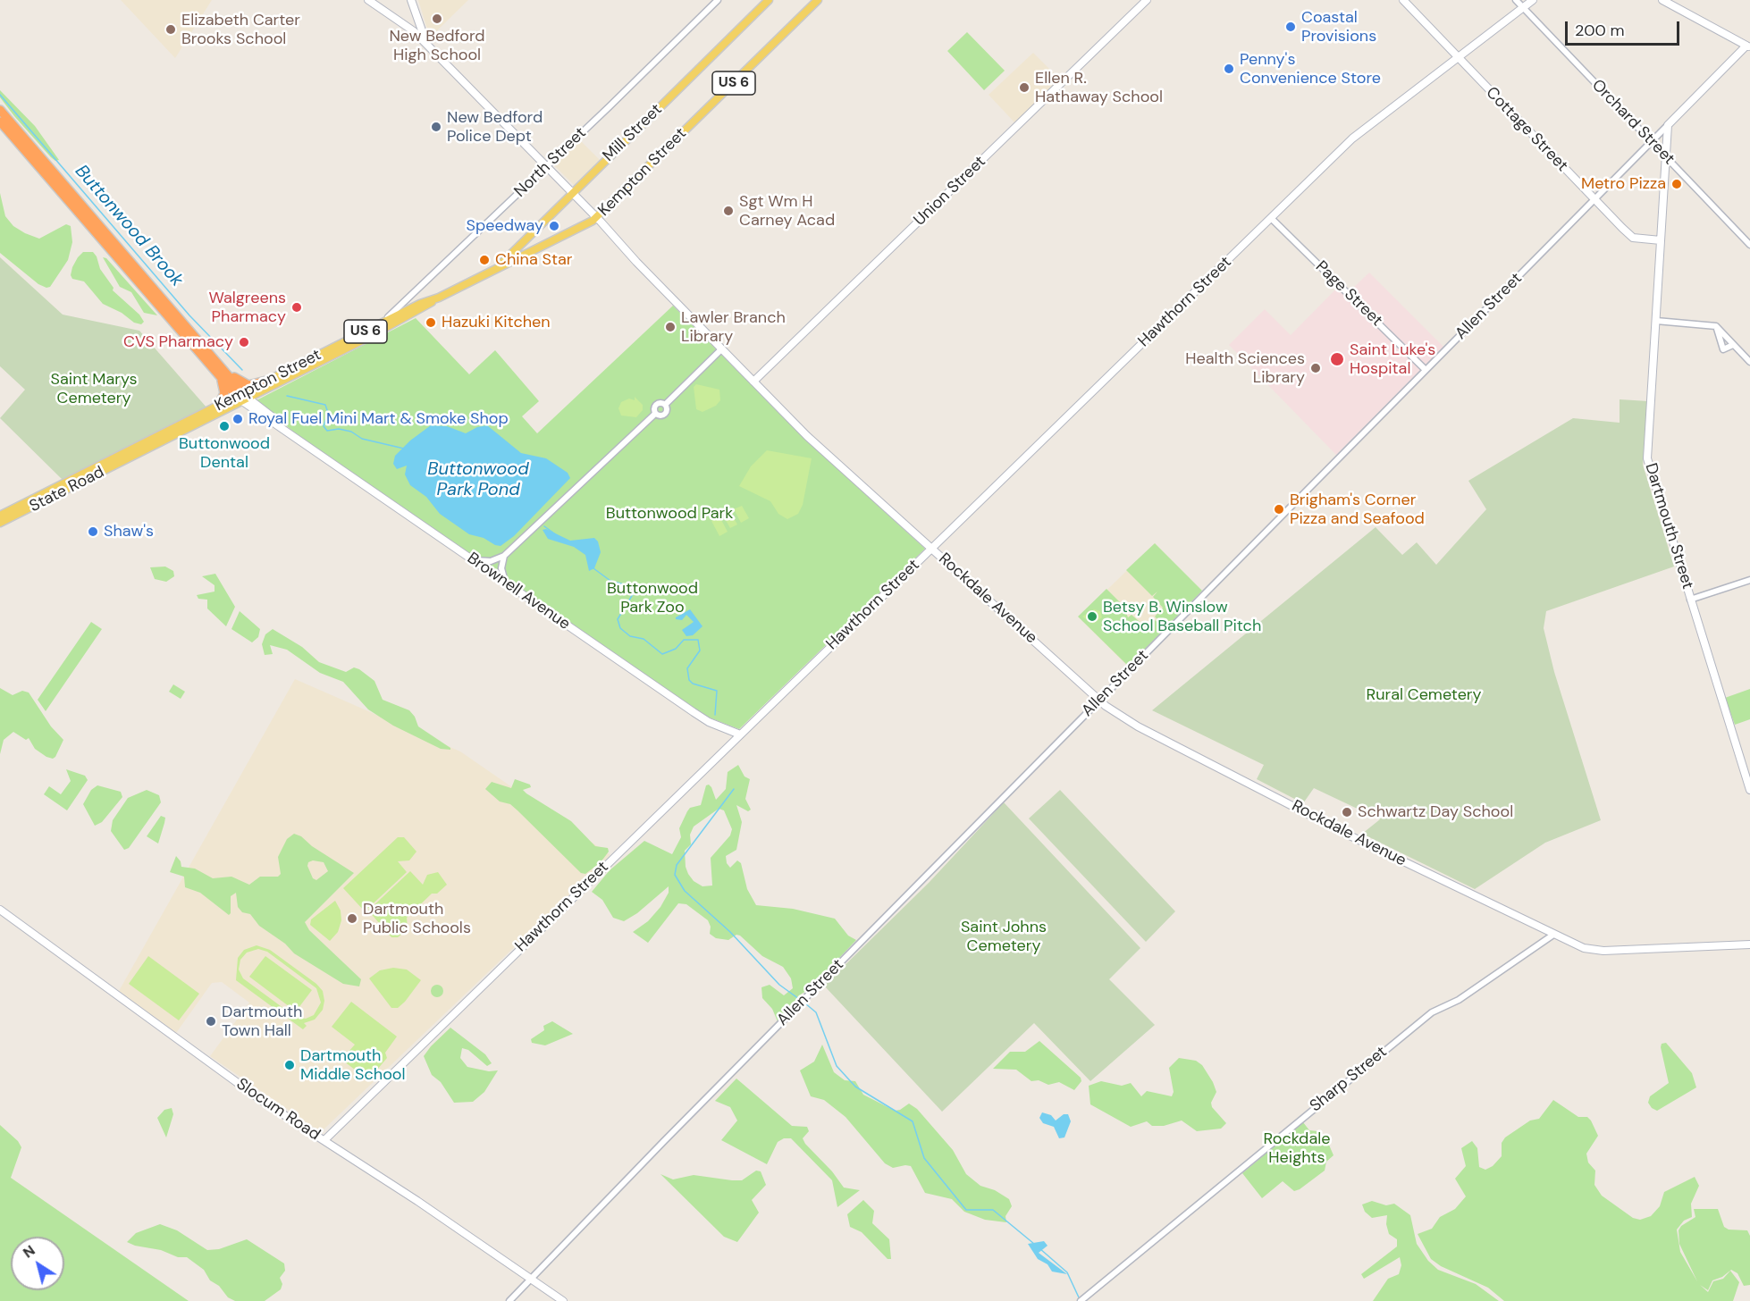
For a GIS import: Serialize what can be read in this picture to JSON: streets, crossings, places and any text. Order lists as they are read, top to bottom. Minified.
{"streets":{"main road":["US 6","Cottage Street","Mill Street","Kempton Street","Union Street","Hawthorn Street","Allen Street","State Road","Dartmouth Street","Brownell Avenue","Rockdale Avenue","Slocum Road"],"street":["Orchard Street","North Street","Page Street","Sharp Street"]},"crossings":[["Orchard Street","Hawthorn Street"],["Orchard Street","Allen Street"],["Orchard Street","Dartmouth Street"],["Cottage Street","Hawthorn Street"],["Cottage Street","Allen Street"],["Cottage Street","Dartmouth Street"],["Mill Street","Kempton Street"],["Mill Street","Rockdale Avenue"],["North Street","Kempton Street"],["North Street","Rockdale Avenue"],["Kempton Street","State Road"],["Kempton Street","Brownell Avenue"],["Kempton Street","Rockdale Avenue"],["Union Street","Rockdale Avenue"],["Page Street","Hawthorn Street"],["Page Street","Allen Street"],["Hawthorn Street","Brownell Avenue"],["Hawthorn Street","Rockdale Avenue"],["Hawthorn Street","Slocum Road"],["Allen Street","Dartmouth Street"],["Allen Street","Rockdale Avenue"],["Allen Street","Slocum Road"],["Rockdale Avenue","Sharp Street"]],"water":["Buttonwood Brook","Buttonwood Park Pond"],"parks":["Saint Marys Cemetery","Buttonwood Park","Buttonwood Park Zoo","Rural Cemetery","Saint Johns Cemetery","Rockdale Heights"],"places":["New Bedford High School","Coastal Provisions","Elizabeth Carter Brooks School","Penny's Convenience Store","Ellen R. Hathaway School","New Bedford Police Dept","Metro Pizza","Sgt Wm H Carney Acad","Speedway","China Star","Walgreens Pharmacy","Hazuki Kitchen","Lawler Branch Library","CVS Pharmacy","Saint Luke's Hospital","Health Sciences Library","Royal Fuel Mini Mart & Smoke Shop","Buttonwood Dental","Brigham's Corner Pizza and Seafood","Shaw's","Betsy B. Winslow School Baseball Pitch","Schwartz Day School","Dartmouth Public Schools","Dartmouth Town Hall","Dartmouth Middle School"],"scale_bar":"200 m","north":"top left"}
